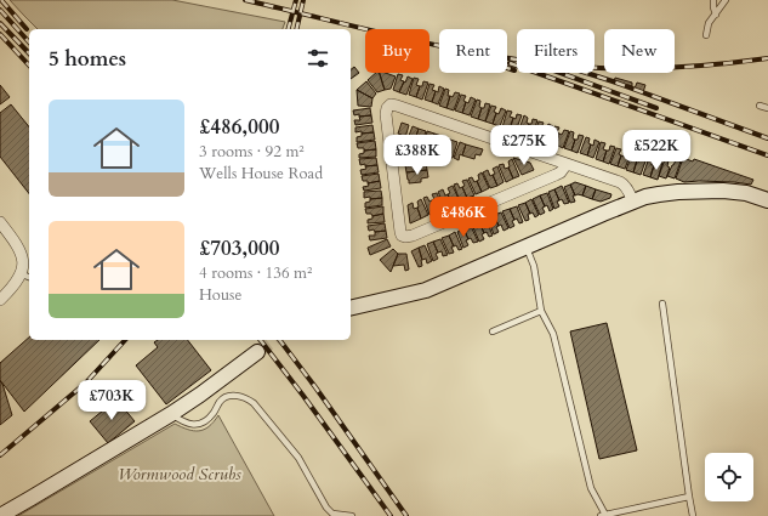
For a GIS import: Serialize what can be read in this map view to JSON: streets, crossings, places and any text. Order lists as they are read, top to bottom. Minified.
{"parks":["Wormwood Scrubs"],"page":{"chip":["Buy","Rent","Filters","New"],"heading":"5 homes","list":[{"name":"£486,000","note":"3 rooms · 92 m² · Wells House Road"},{"name":"£703,000","note":"4 rooms · 136 m² · House"}],"price":["£275K","£522K","£388K","£486K","£703K"]}}
